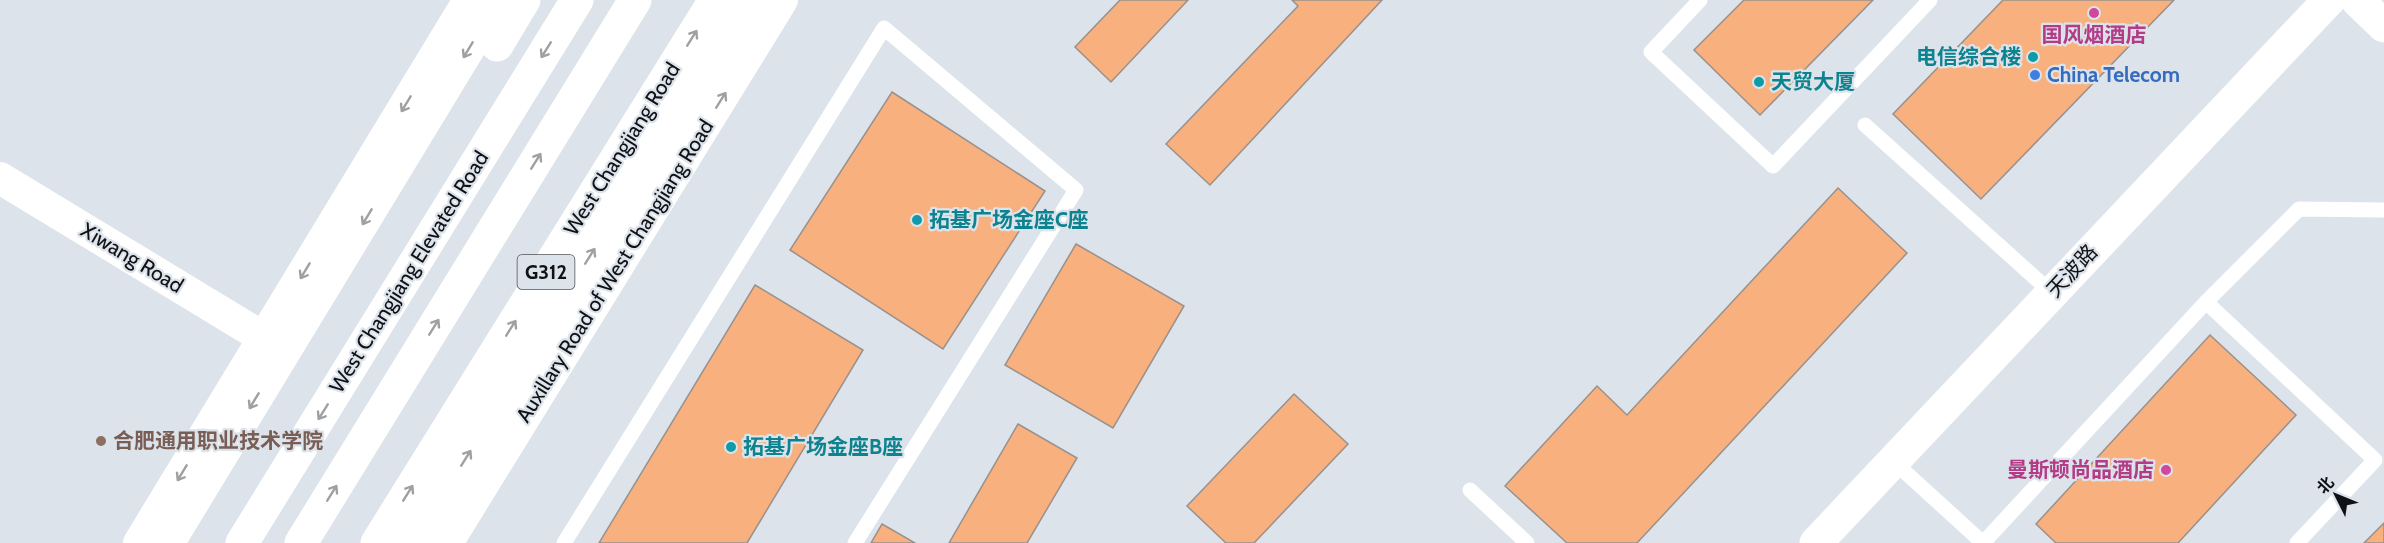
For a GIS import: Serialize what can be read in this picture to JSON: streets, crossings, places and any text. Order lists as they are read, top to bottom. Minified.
{"streets":{"main road":["West Changjiang Road","天波路","West Changjiang Elevated Road","G312"],"street":["Xiwang Road","Auxillary Road of West Changjiang Road"]},"places":["国风烟酒店","电信综合楼","China Telecom","天贸大厦","拓基广场金座C座","合肥通用职业技术学院","拓基广场金座B座","曼斯顿尚品酒店"],"north":"top left"}
